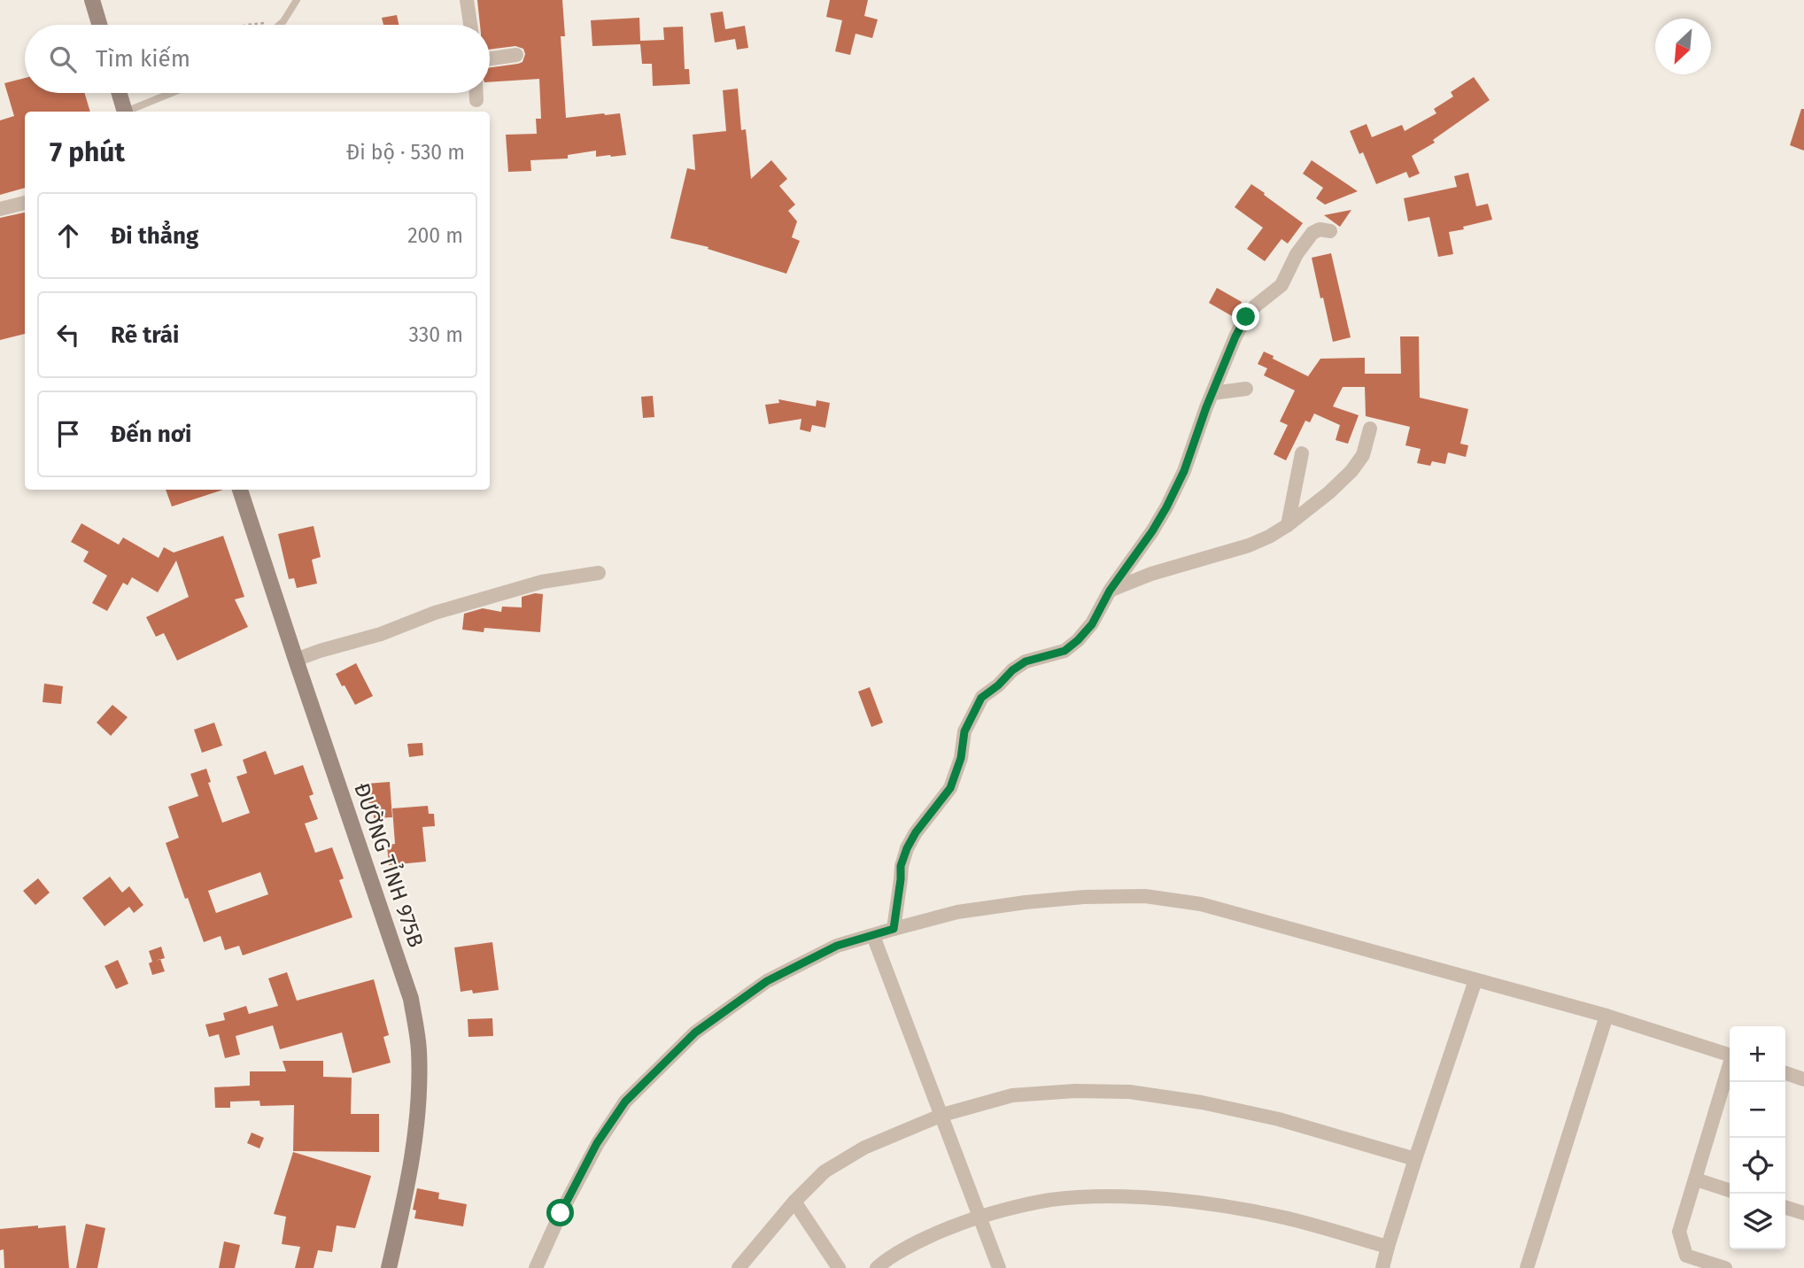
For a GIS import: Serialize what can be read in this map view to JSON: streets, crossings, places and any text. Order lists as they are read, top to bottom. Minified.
{"streets":{"main road":["ĐƯỜNG TỈNH 975B"]},"north":"bottom left","page":{"search":"Tìm kiếm","heading":["7 phút","Đi bộ · 530 m"],"list":[["Đi thẳng","200 m"],["Rẽ trái","330 m"],"Đến nơi"],"map_buttons":["+","−"]}}
